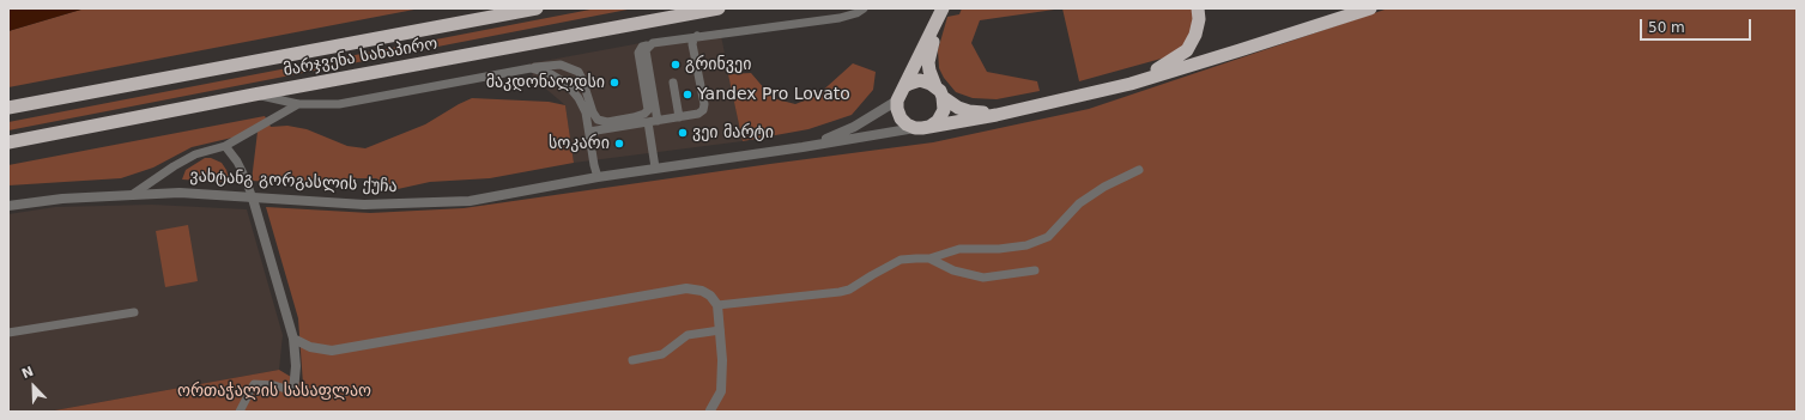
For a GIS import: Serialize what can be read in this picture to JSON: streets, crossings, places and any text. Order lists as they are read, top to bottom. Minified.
{"streets":{"highway":["მარჯვენა სანაპირო"],"street":["ვახტანგ გორგასლის ქუჩა"]},"parks":["ორთაჭალის სასაფლაო"],"places":["გრინვეი","მაკდონალდსი","Yandex Pro Lovato","ვეი მარტი","სოკარი"],"scale_bar":"50 m","north":"top left"}
